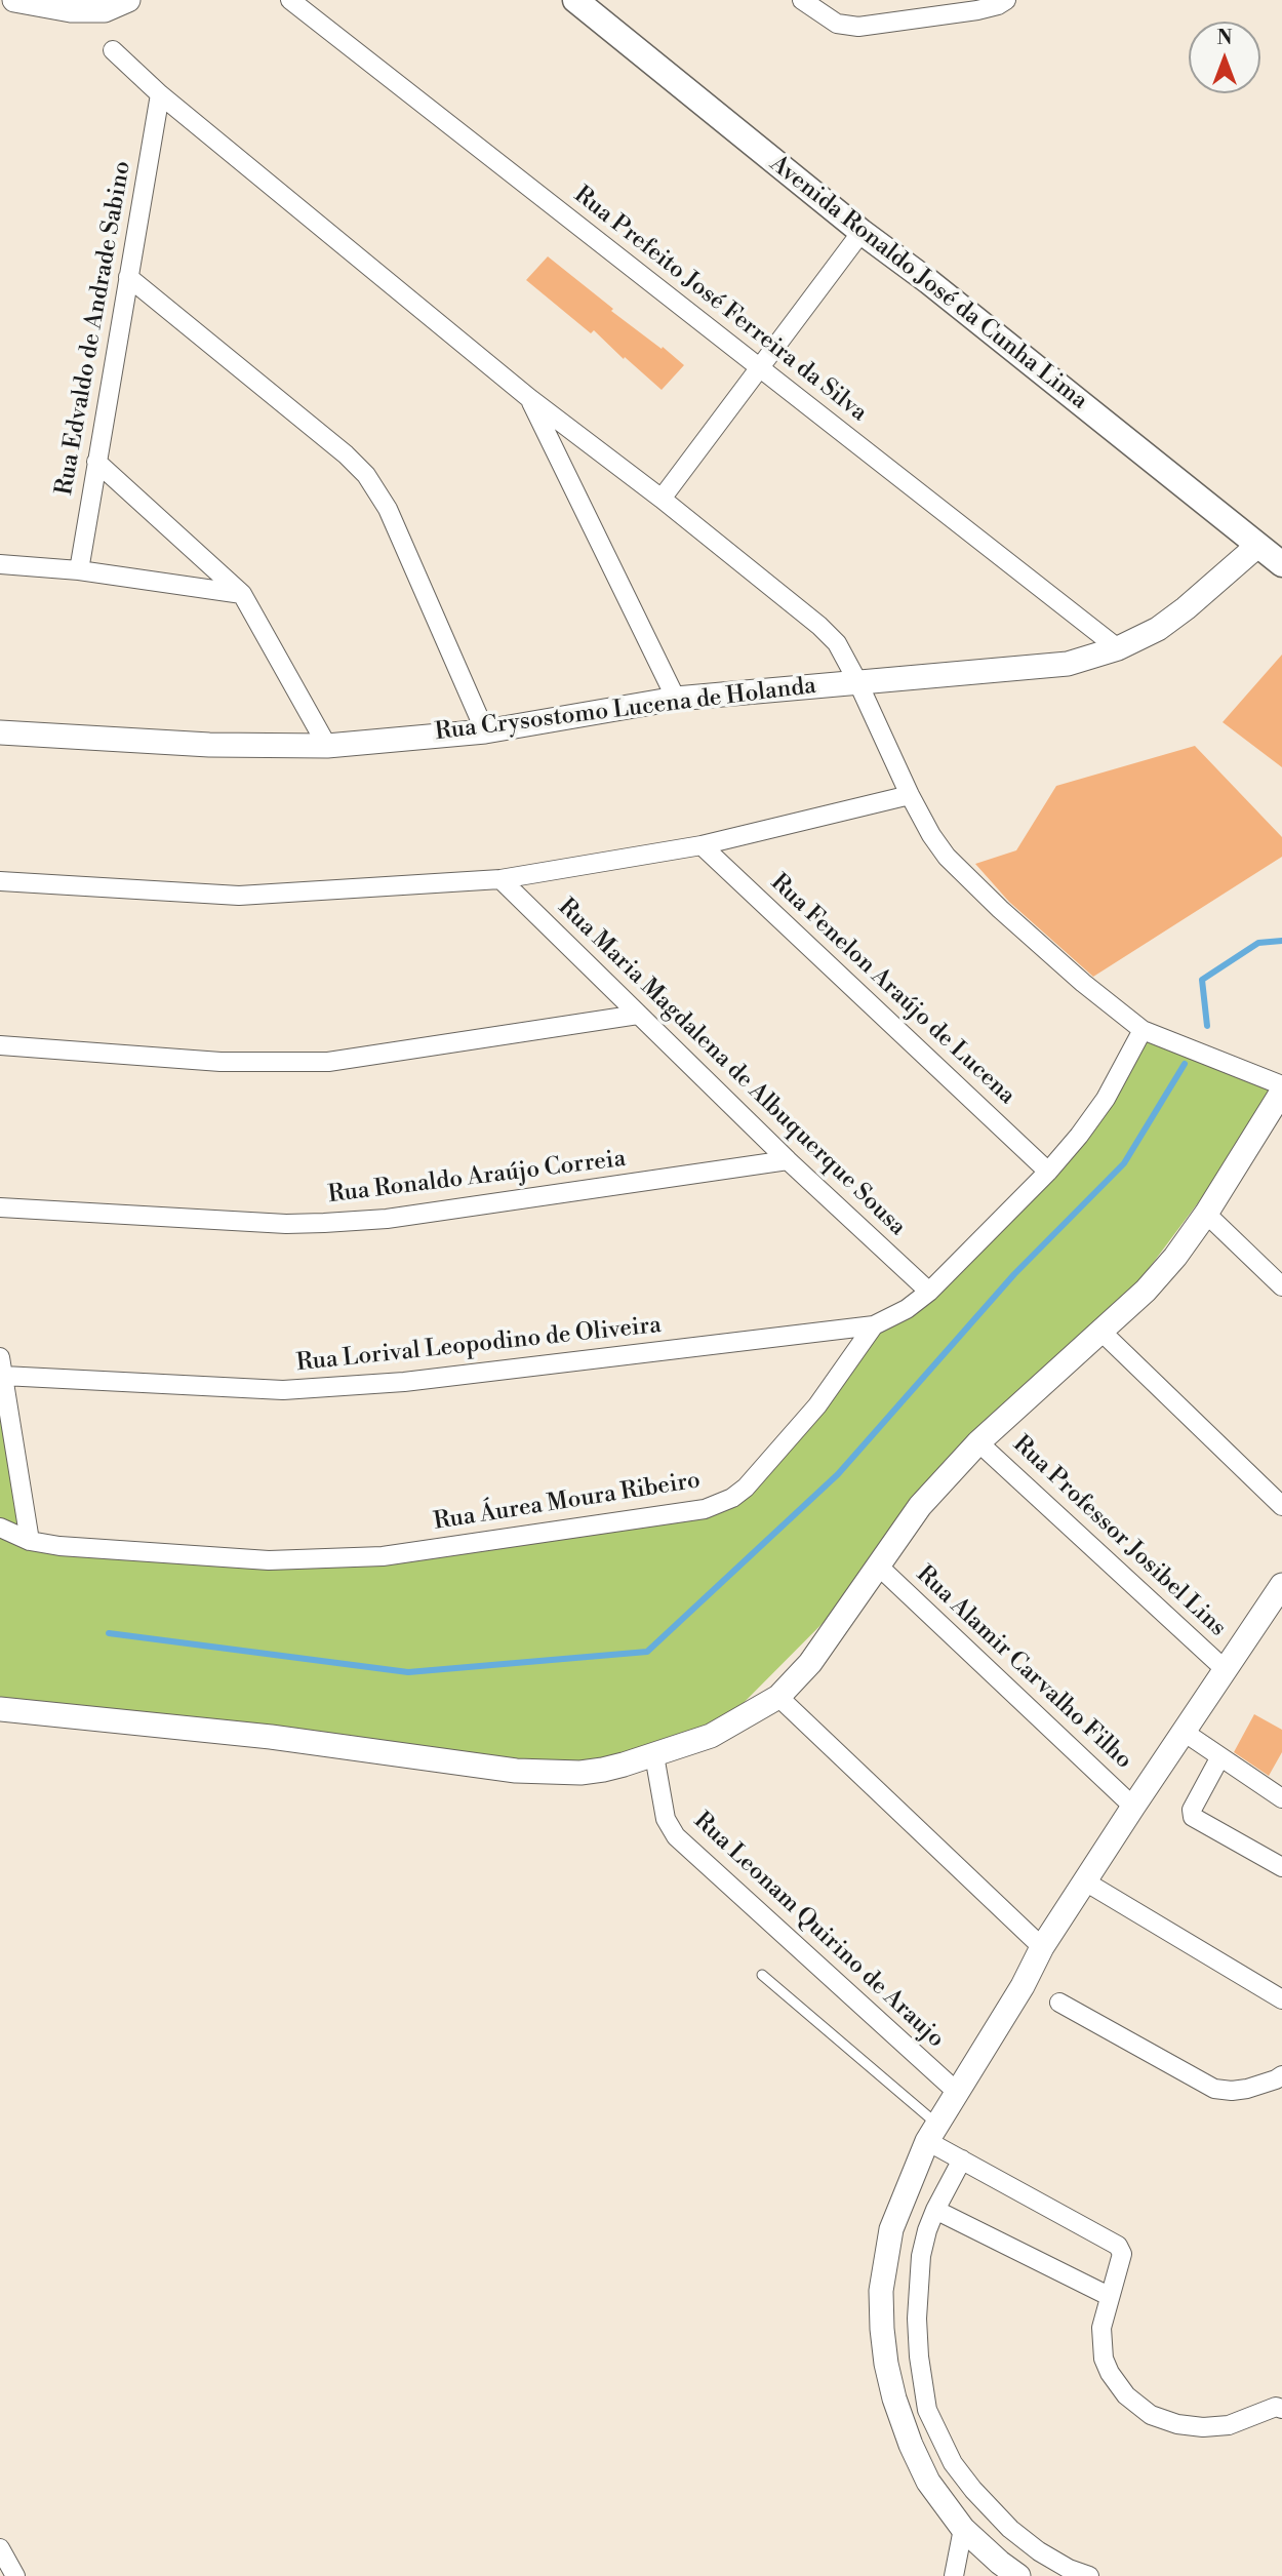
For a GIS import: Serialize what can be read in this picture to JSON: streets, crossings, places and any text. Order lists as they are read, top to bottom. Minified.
{"streets":{"main road":["Avenida Ronaldo José da Cunha Lima"],"street":["Rua Prefeito José Ferreira da Silva","Rua Edvaldo de Andrade Sabino","Rua Crysostomo Lucena de Holanda","Rua Fenelon Araújo de Lucena","Rua Maria Magdalena de Albuquerque Sousa","Rua Ronaldo Araújo Correia","Rua Lorival Leopodino de Oliveira","Rua Áurea Moura Ribeiro","Rua Professor Josibel Lins","Rua Alamir Carvalho Filho","Rua Leonam Quirino de Araujo"]},"crossings":[["Avenida Ronaldo José da Cunha Lima","Rua Crysostomo Lucena de Holanda"],["Rua Prefeito José Ferreira da Silva","Rua Crysostomo Lucena de Holanda"],["Rua Fenelon Araújo de Lucena","Rua Áurea Moura Ribeiro"],["Rua Maria Magdalena de Albuquerque Sousa","Rua Ronaldo Araújo Correia"],["Rua Maria Magdalena de Albuquerque Sousa","Rua Áurea Moura Ribeiro"],["Rua Lorival Leopodino de Oliveira","Rua Áurea Moura Ribeiro"]],"north":"top"}
